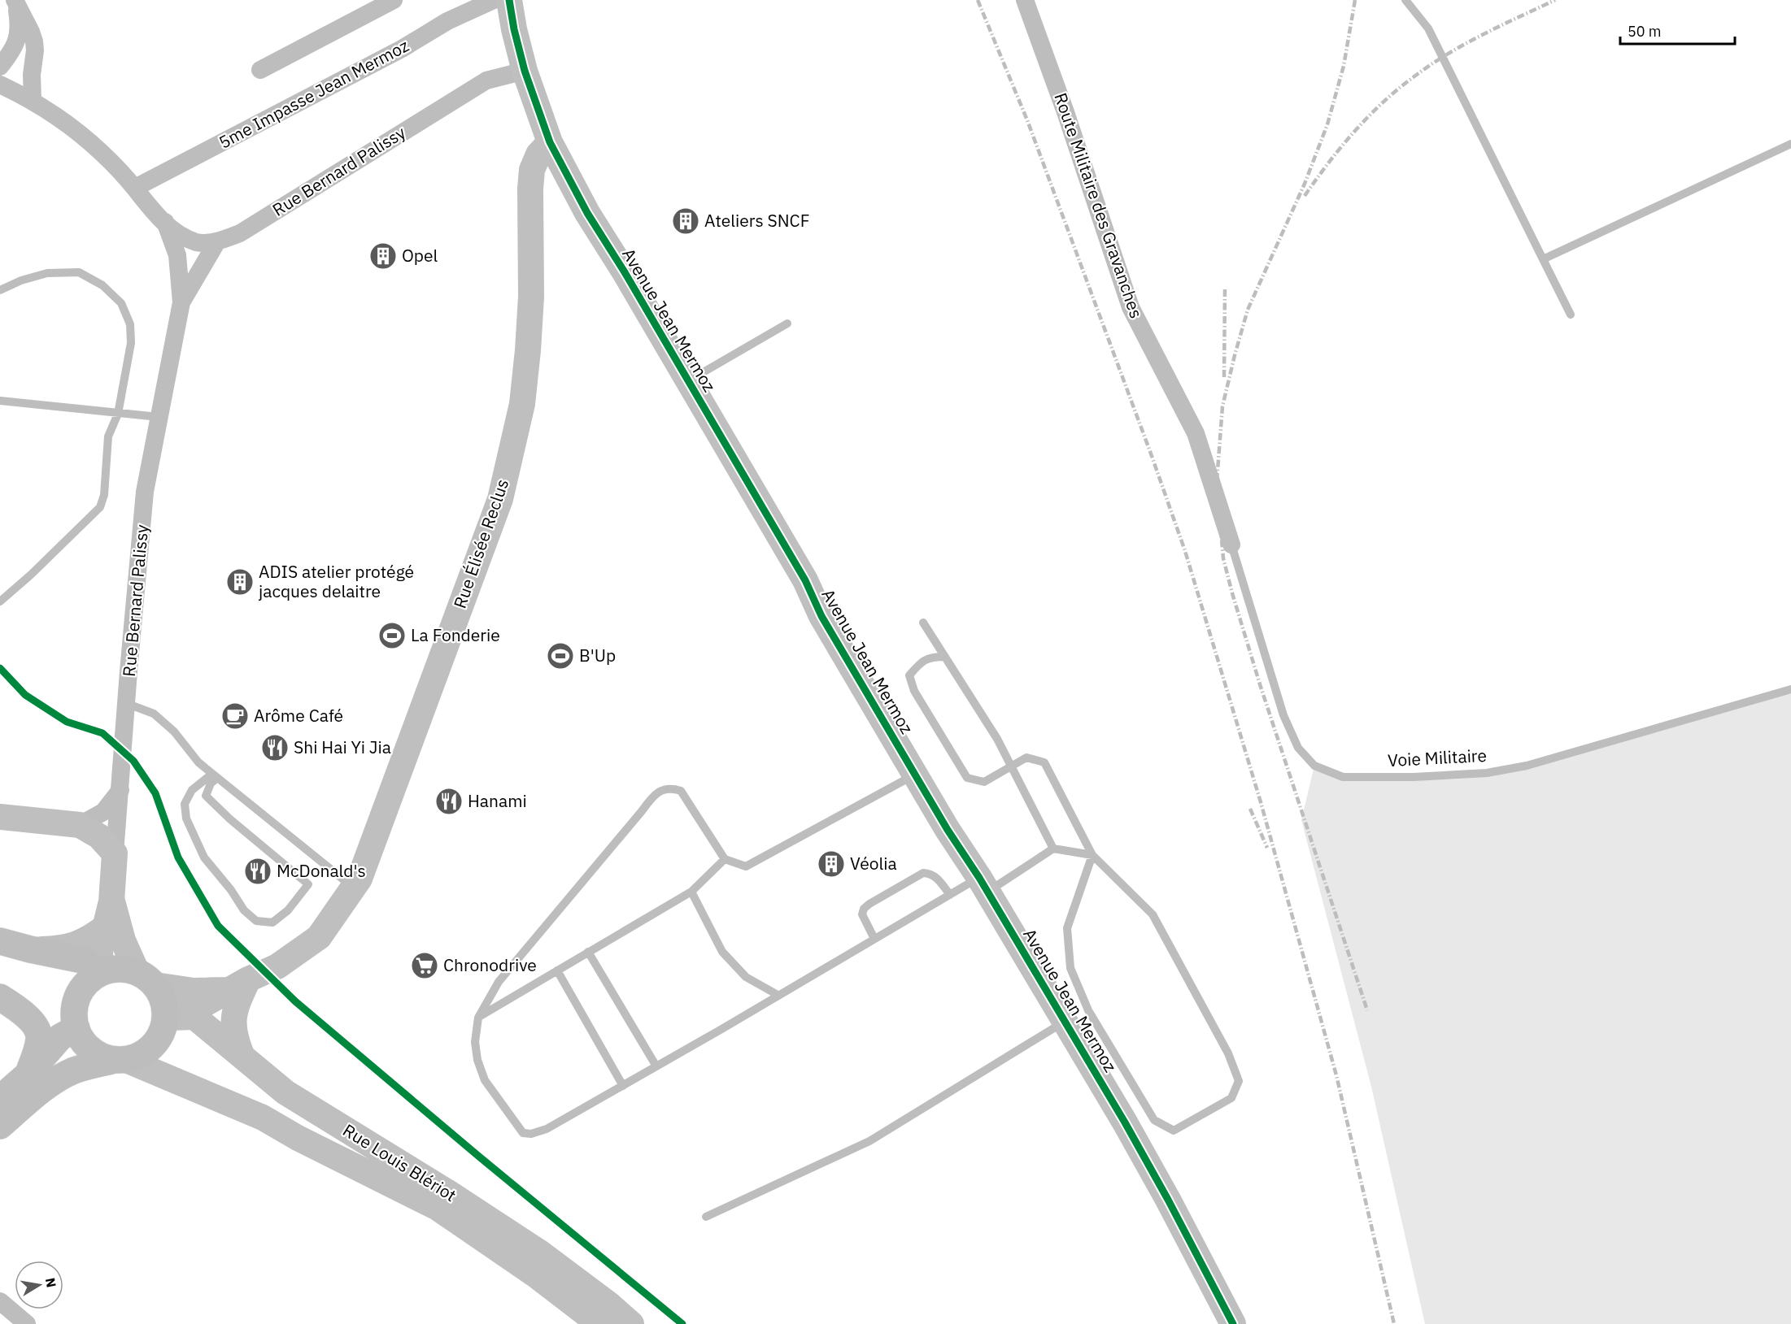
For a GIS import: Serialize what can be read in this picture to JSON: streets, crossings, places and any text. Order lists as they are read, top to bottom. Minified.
{"streets":{"main road":["Rue Bernard Palissy","Avenue Jean Mermoz","Rue Élisée Reclus","Rue Louis Blériot"],"street":["5me Impasse Jean Mermoz","Route Militaire des Gravanches"],"lane":["Voie Militaire"]},"crossings":[["Rue Bernard Palissy","Avenue Jean Mermoz"],["Rue Bernard Palissy","Rue Élisée Reclus"],["Rue Bernard Palissy","Rue Louis Blériot"],["Route Militaire des Gravanches","Voie Militaire"],["Avenue Jean Mermoz","Rue Élisée Reclus"],["Rue Élisée Reclus","Rue Louis Blériot"]],"places":{"building":["Ateliers SNCF","Opel","ADIS atelier protégé jacques delaitre","Véolia"],"sports":["La Fonderie","B'Up"],"cafe":["Arôme Café"],"restaurant":["Shi Hai Yi Jia","Hanami","McDonald's"],"supermarket":["Chronodrive"]},"scale_bar":"50 m","north":"right"}
